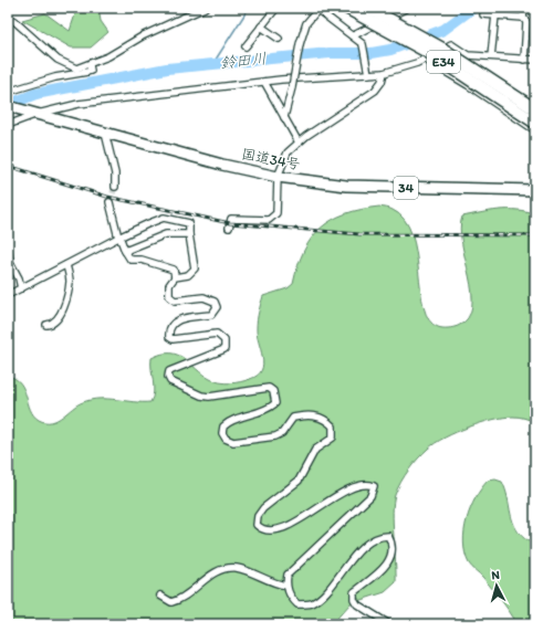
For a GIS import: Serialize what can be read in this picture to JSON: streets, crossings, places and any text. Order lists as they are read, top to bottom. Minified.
{"streets":{"highway":["E34","国道34号","34"]},"water":["鈴田川"],"north":"top"}
